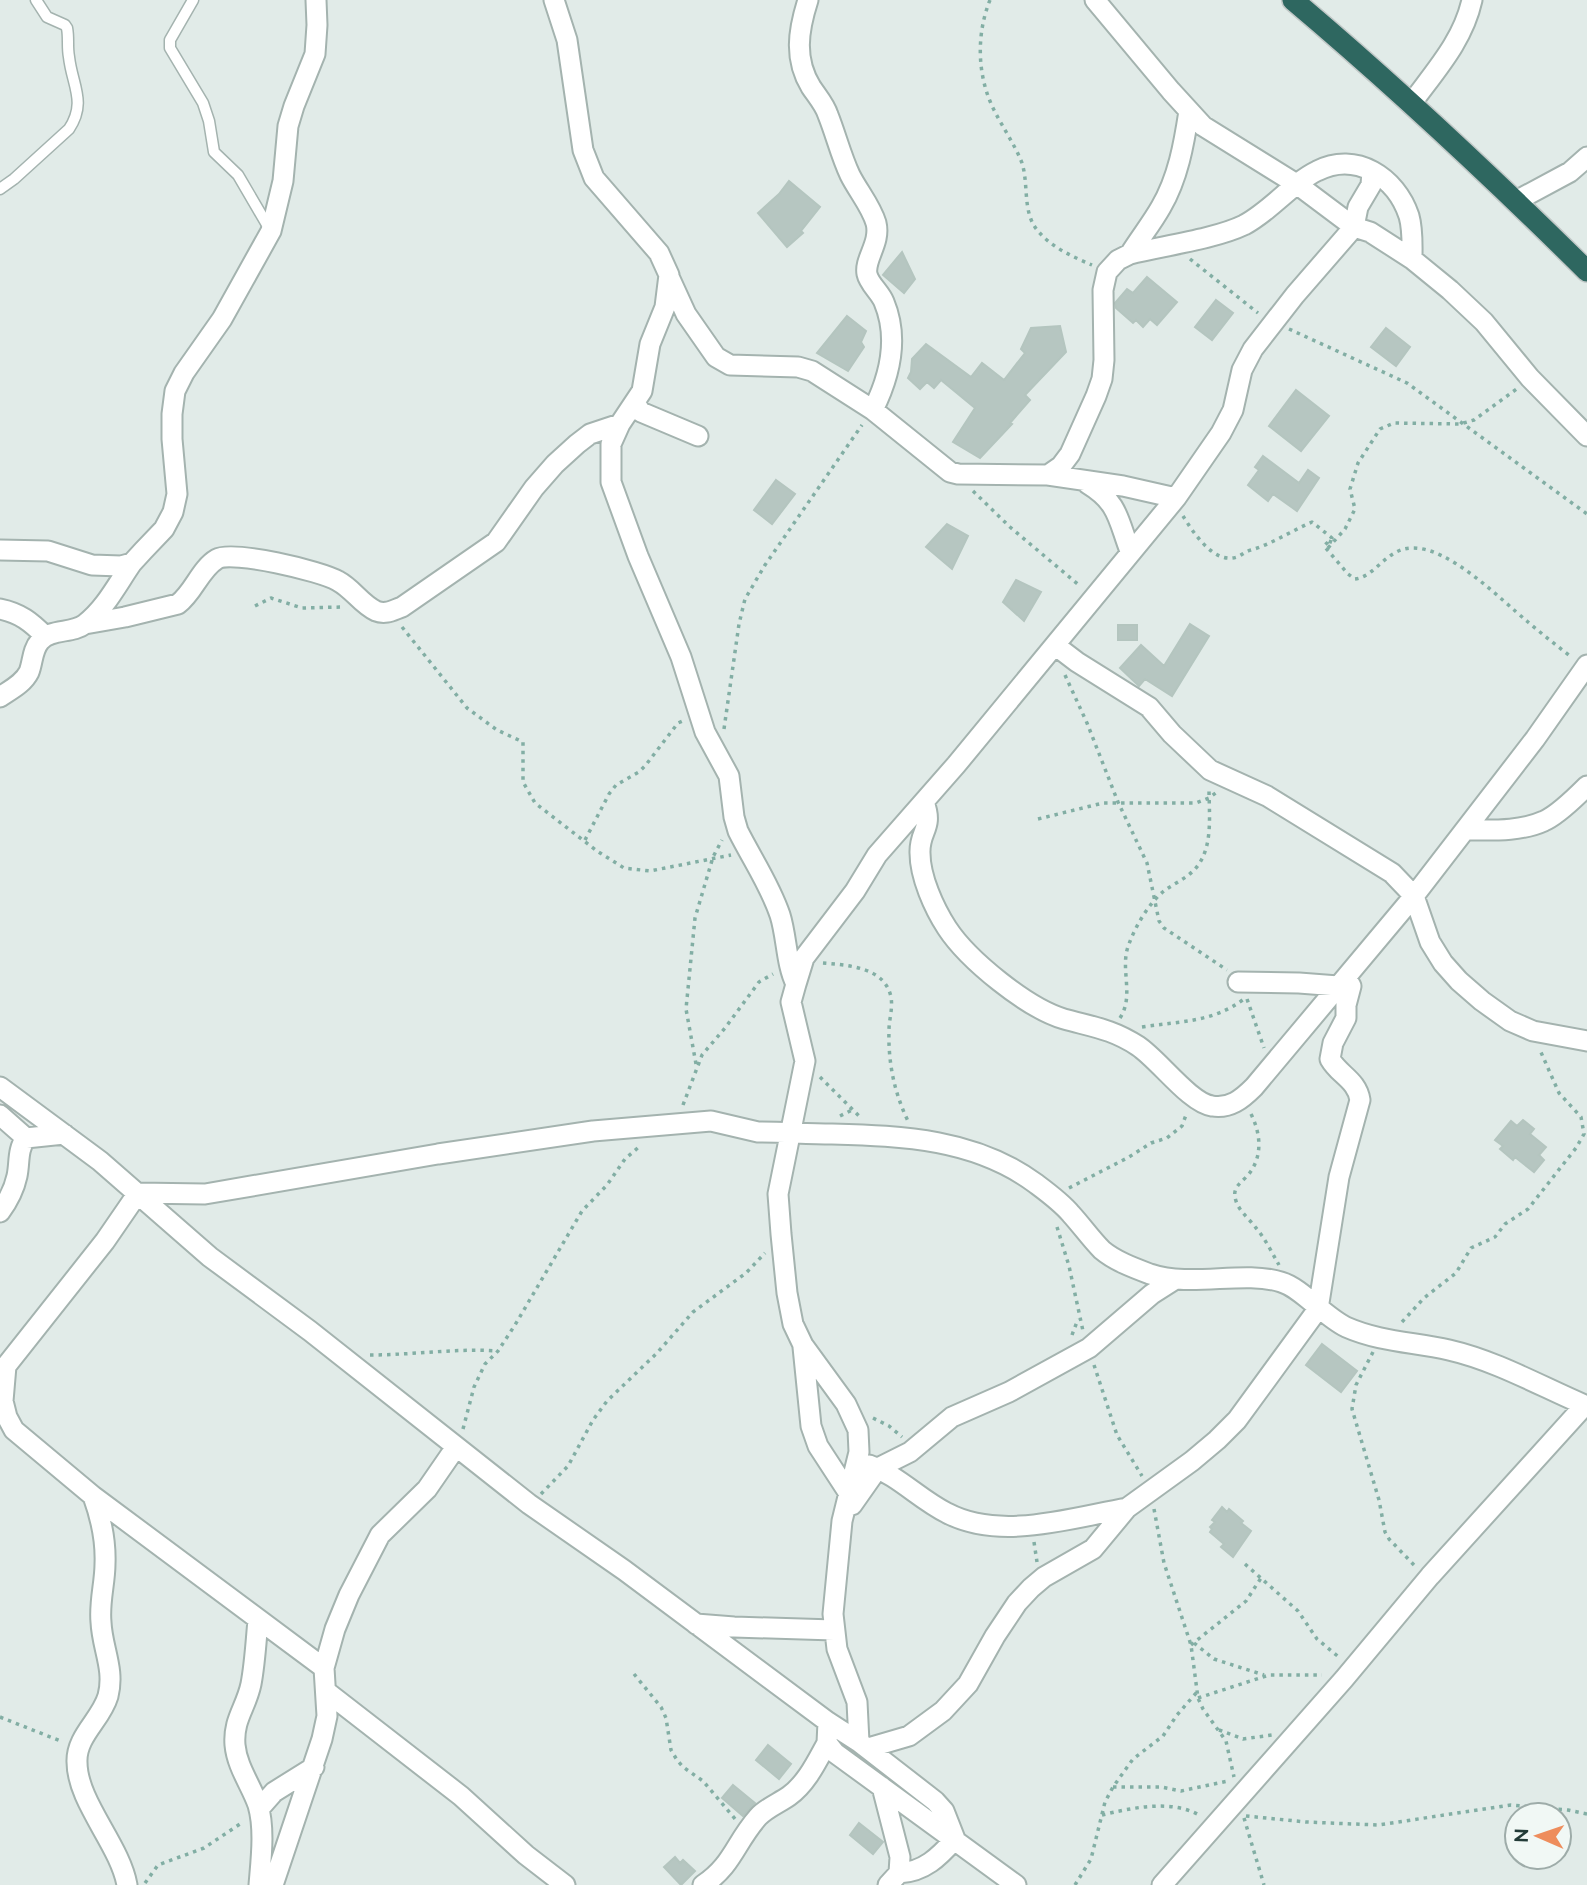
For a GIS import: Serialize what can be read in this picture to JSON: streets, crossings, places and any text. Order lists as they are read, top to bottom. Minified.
{"north":"left"}
